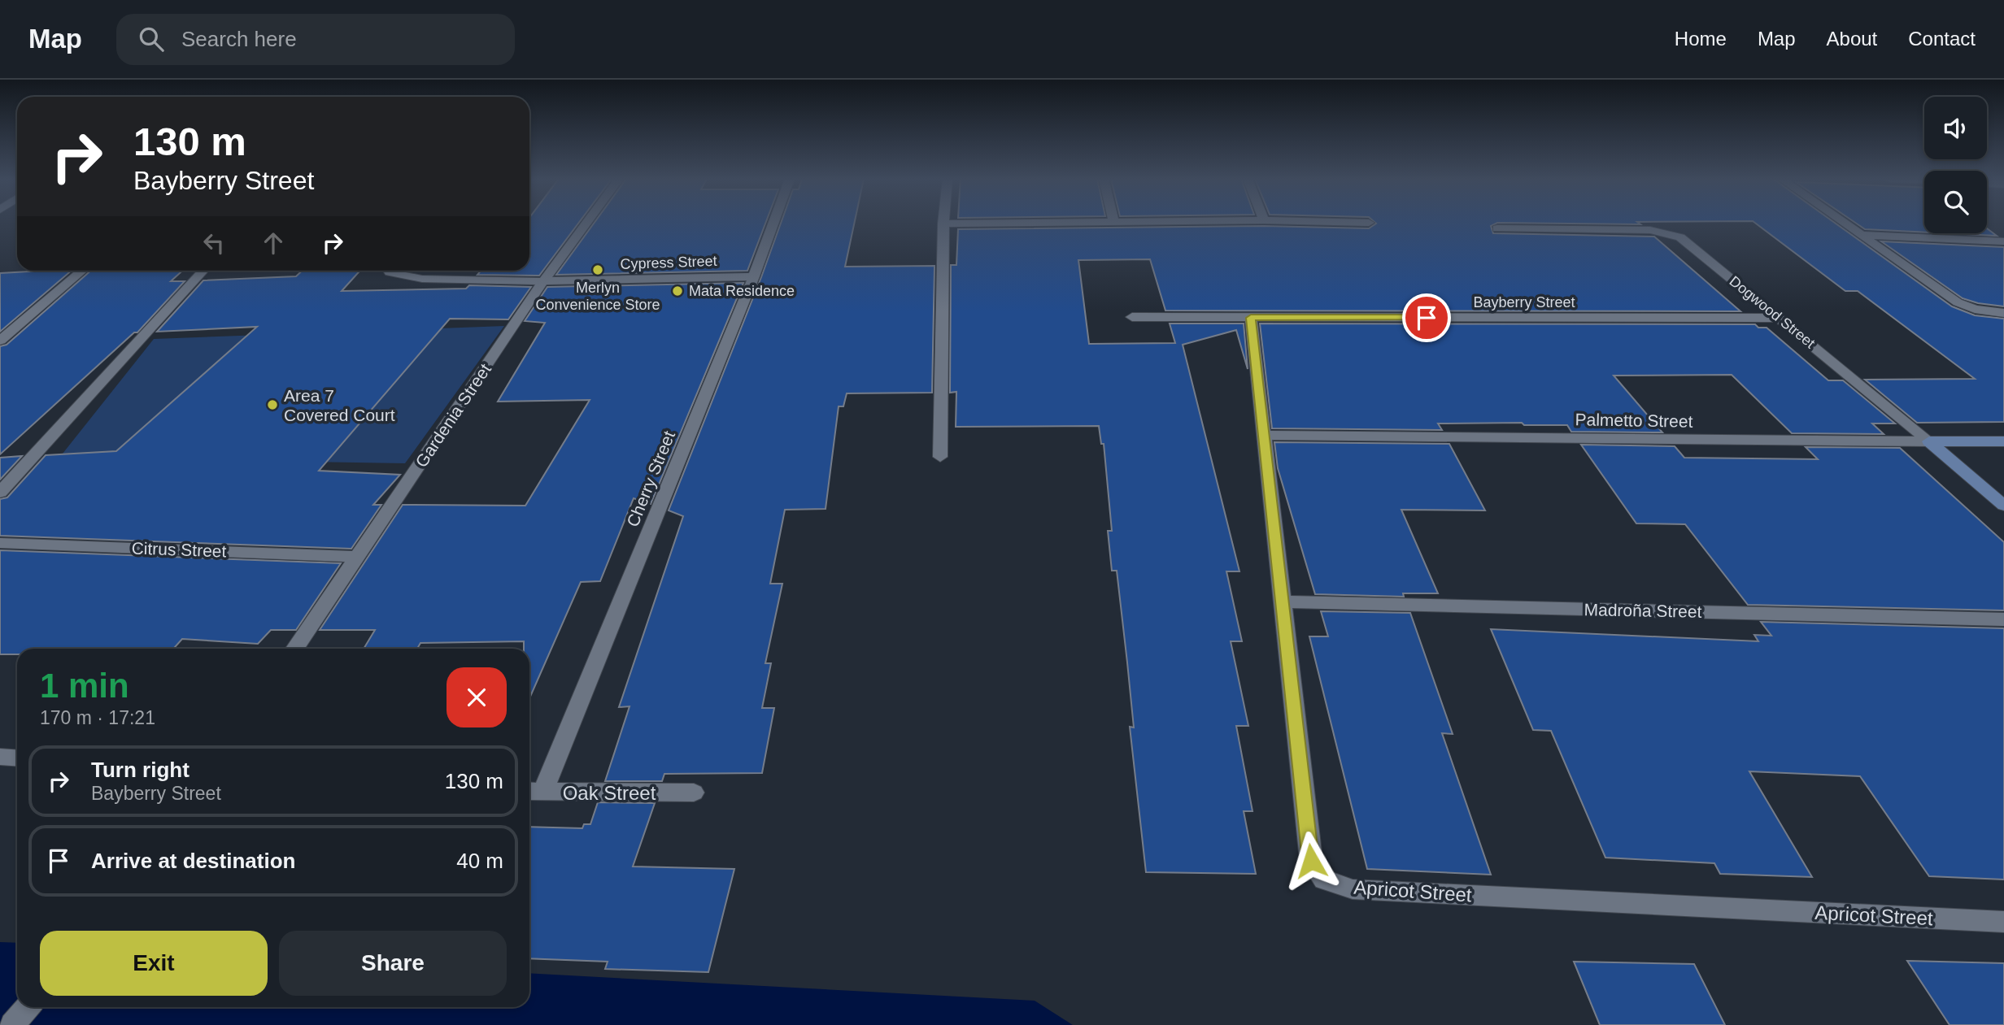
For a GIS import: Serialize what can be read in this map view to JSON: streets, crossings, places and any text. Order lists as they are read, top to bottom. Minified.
{"streets":{"street":["Cypress Street","Bayberry Street","Dogwood Street","Gardenia Street","Palmetto Street","Cherry Street","Citrus Street","Madroña Street","Oak Street","Apricot Street"]},"crossings":[["Cypress Street","Gardenia Street"],["Cypress Street","Cherry Street"],["Bayberry Street","Dogwood Street"],["Bayberry Street","Apricot Street"],["Dogwood Street","Palmetto Street"],["Gardenia Street","Citrus Street"],["Palmetto Street","Apricot Street"],["Cherry Street","Oak Street"],["Madroña Street","Apricot Street"]],"places":["Merlyn Convenience Store","Mata Residence","Area 7 Covered Court"],"page":{"header":"Map","search":"Search here","nav":["Home","Map","About","Contact"],"turn":["130 m","Bayberry Street"],"heading":["1 min","170 m · 17:21"],"list":[{"name":"Turn right","note":"Bayberry Street","value":"130 m"},{"name":"Arrive at destination","value":"40 m"}],"buttons":["Exit","Share"]}}
